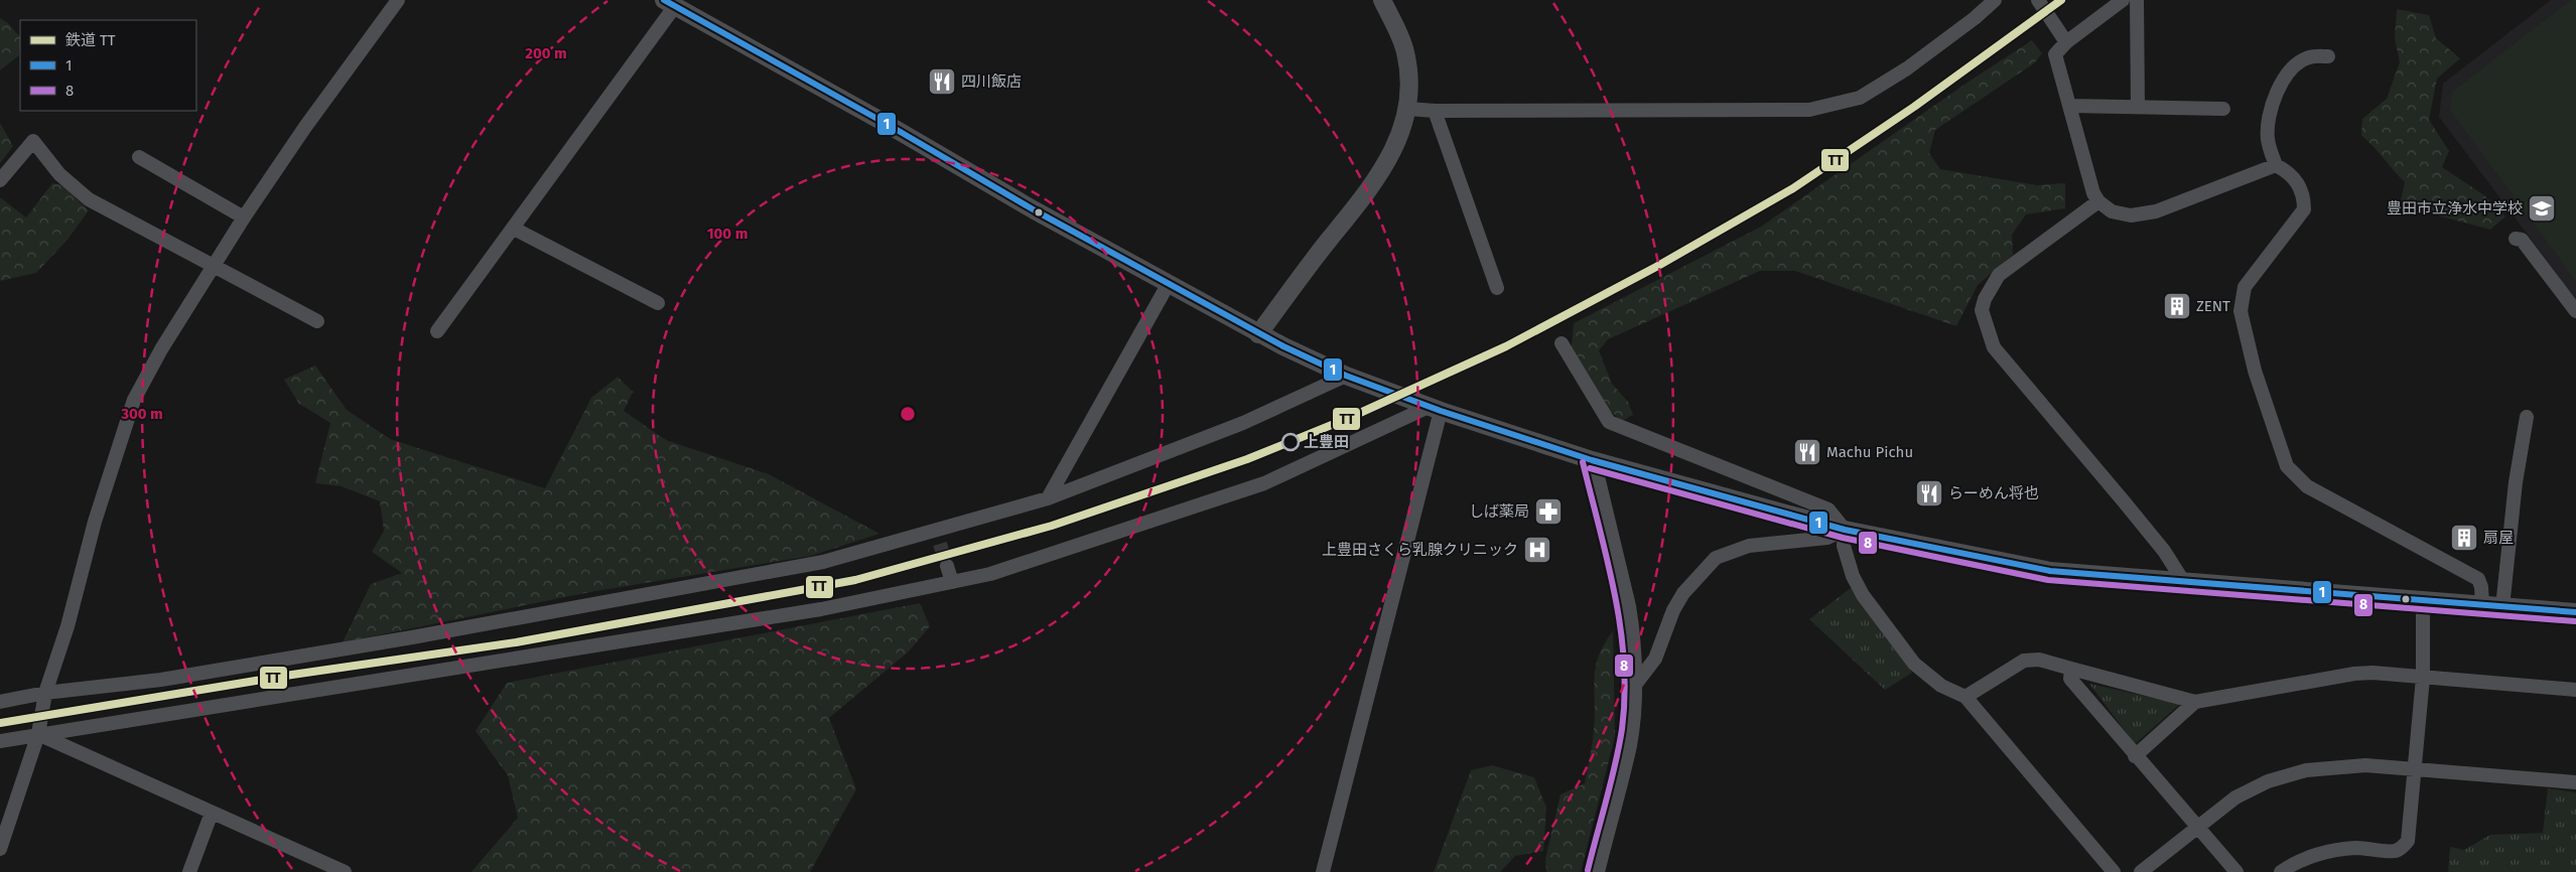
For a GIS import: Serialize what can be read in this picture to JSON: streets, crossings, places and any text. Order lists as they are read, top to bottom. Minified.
{"places":{"restaurant":["四川飯店","Machu Pichu","らーめん将也"],"school or university":["豊田市立浄水中学校"],"building":["ZENT","扇屋"],"other":["上豊田"],"pharmacy":["しば薬局"],"hospital":["上豊田さくら乳腺クリニック"]},"lines":["rail line TT","transit line 1","transit line 8"],"legend":["鉄道 TT","1","8"],"rings":["200 m","100 m","300 m"]}
